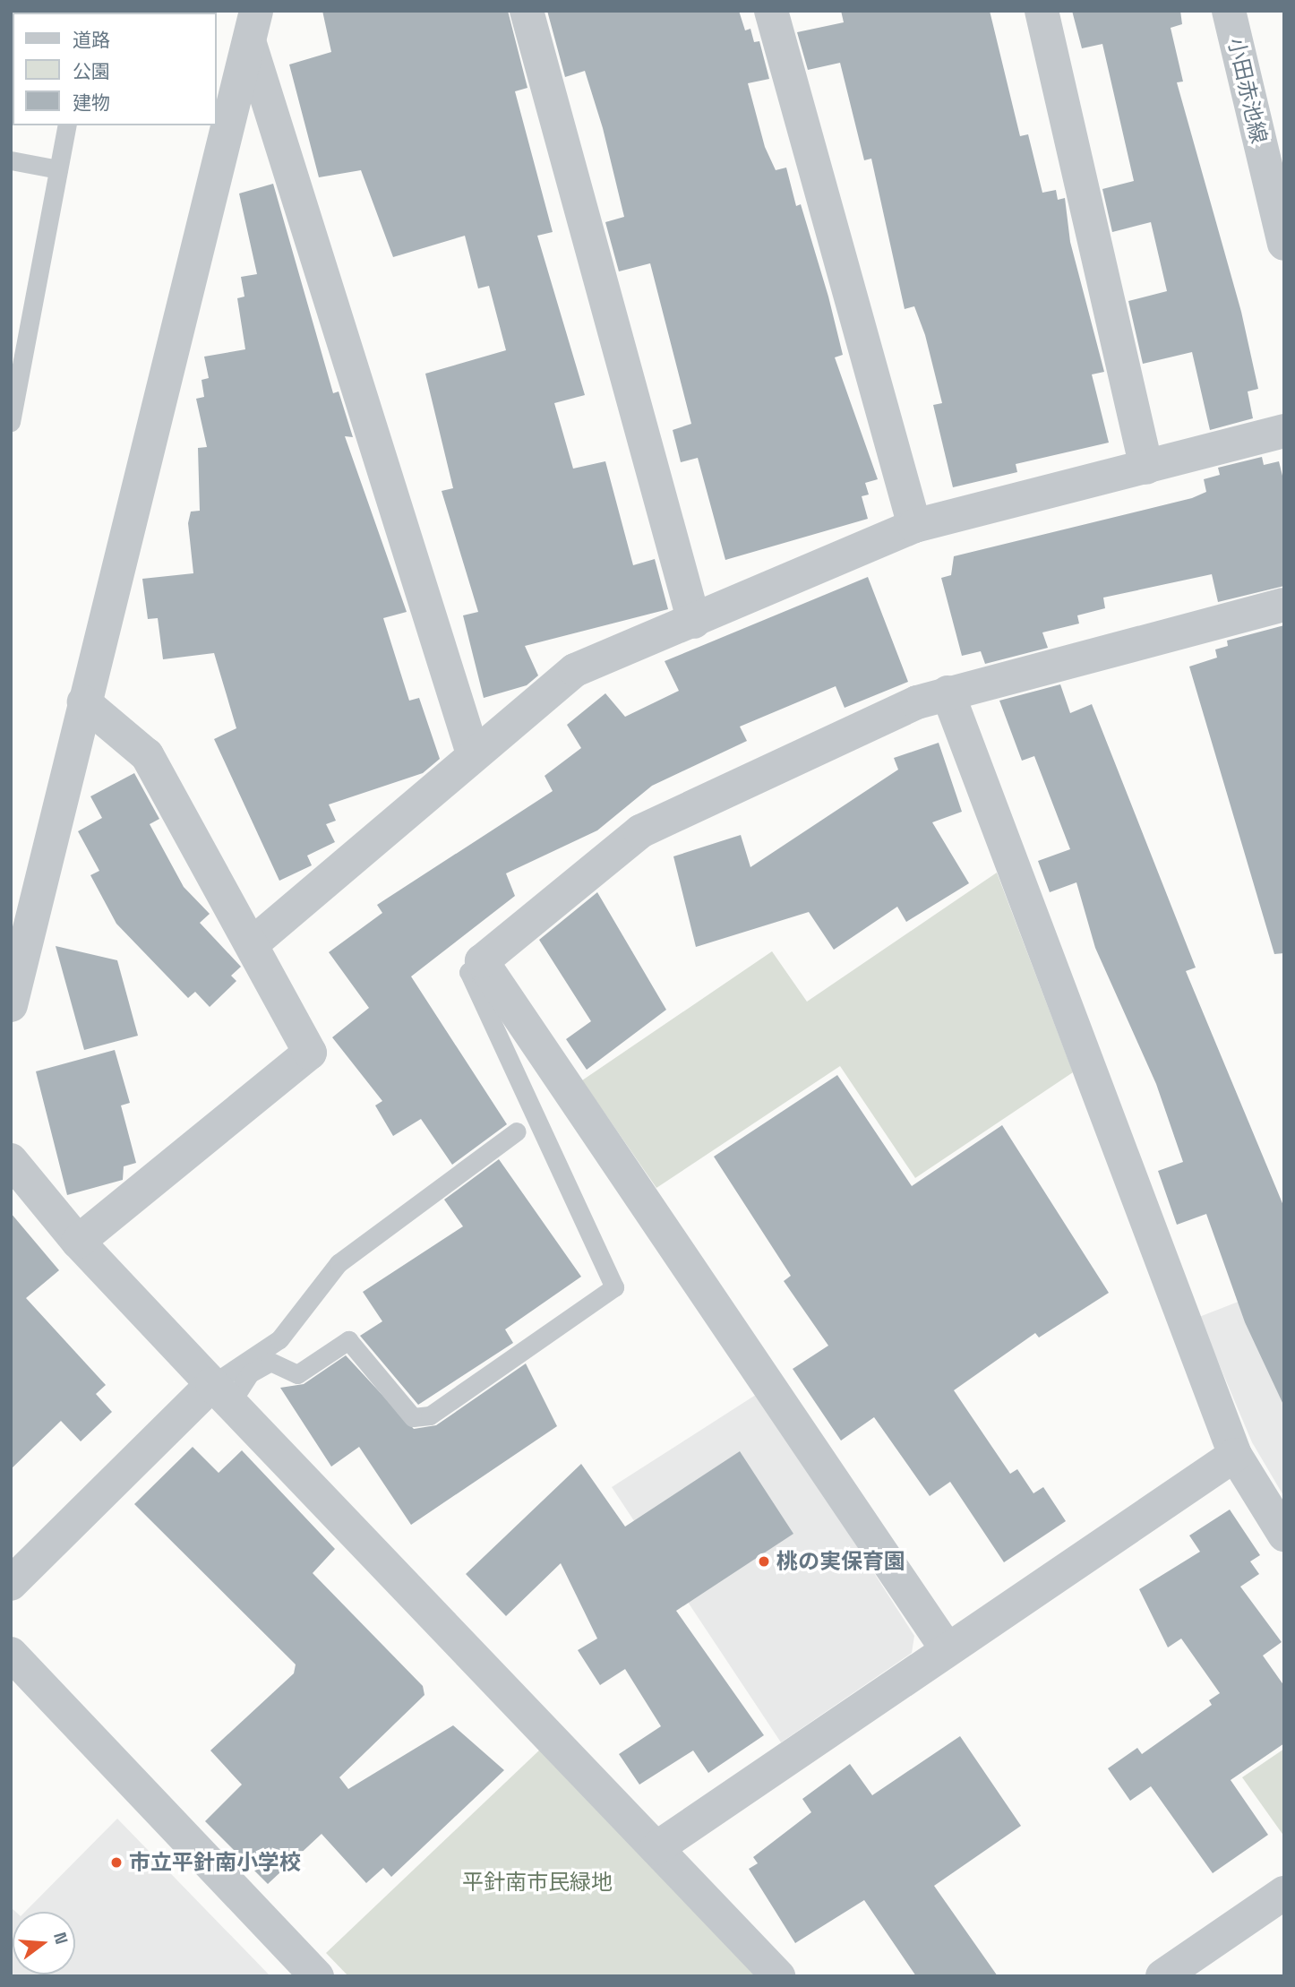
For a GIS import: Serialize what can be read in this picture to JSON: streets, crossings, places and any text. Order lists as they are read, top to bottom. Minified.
{"streets":{"street":["小田赤池線"]},"parks":["平針南市民緑地"],"places":["桃の実保育園","市立平針南小学校"],"legend":["道路","公園","建物"],"north":"right"}
